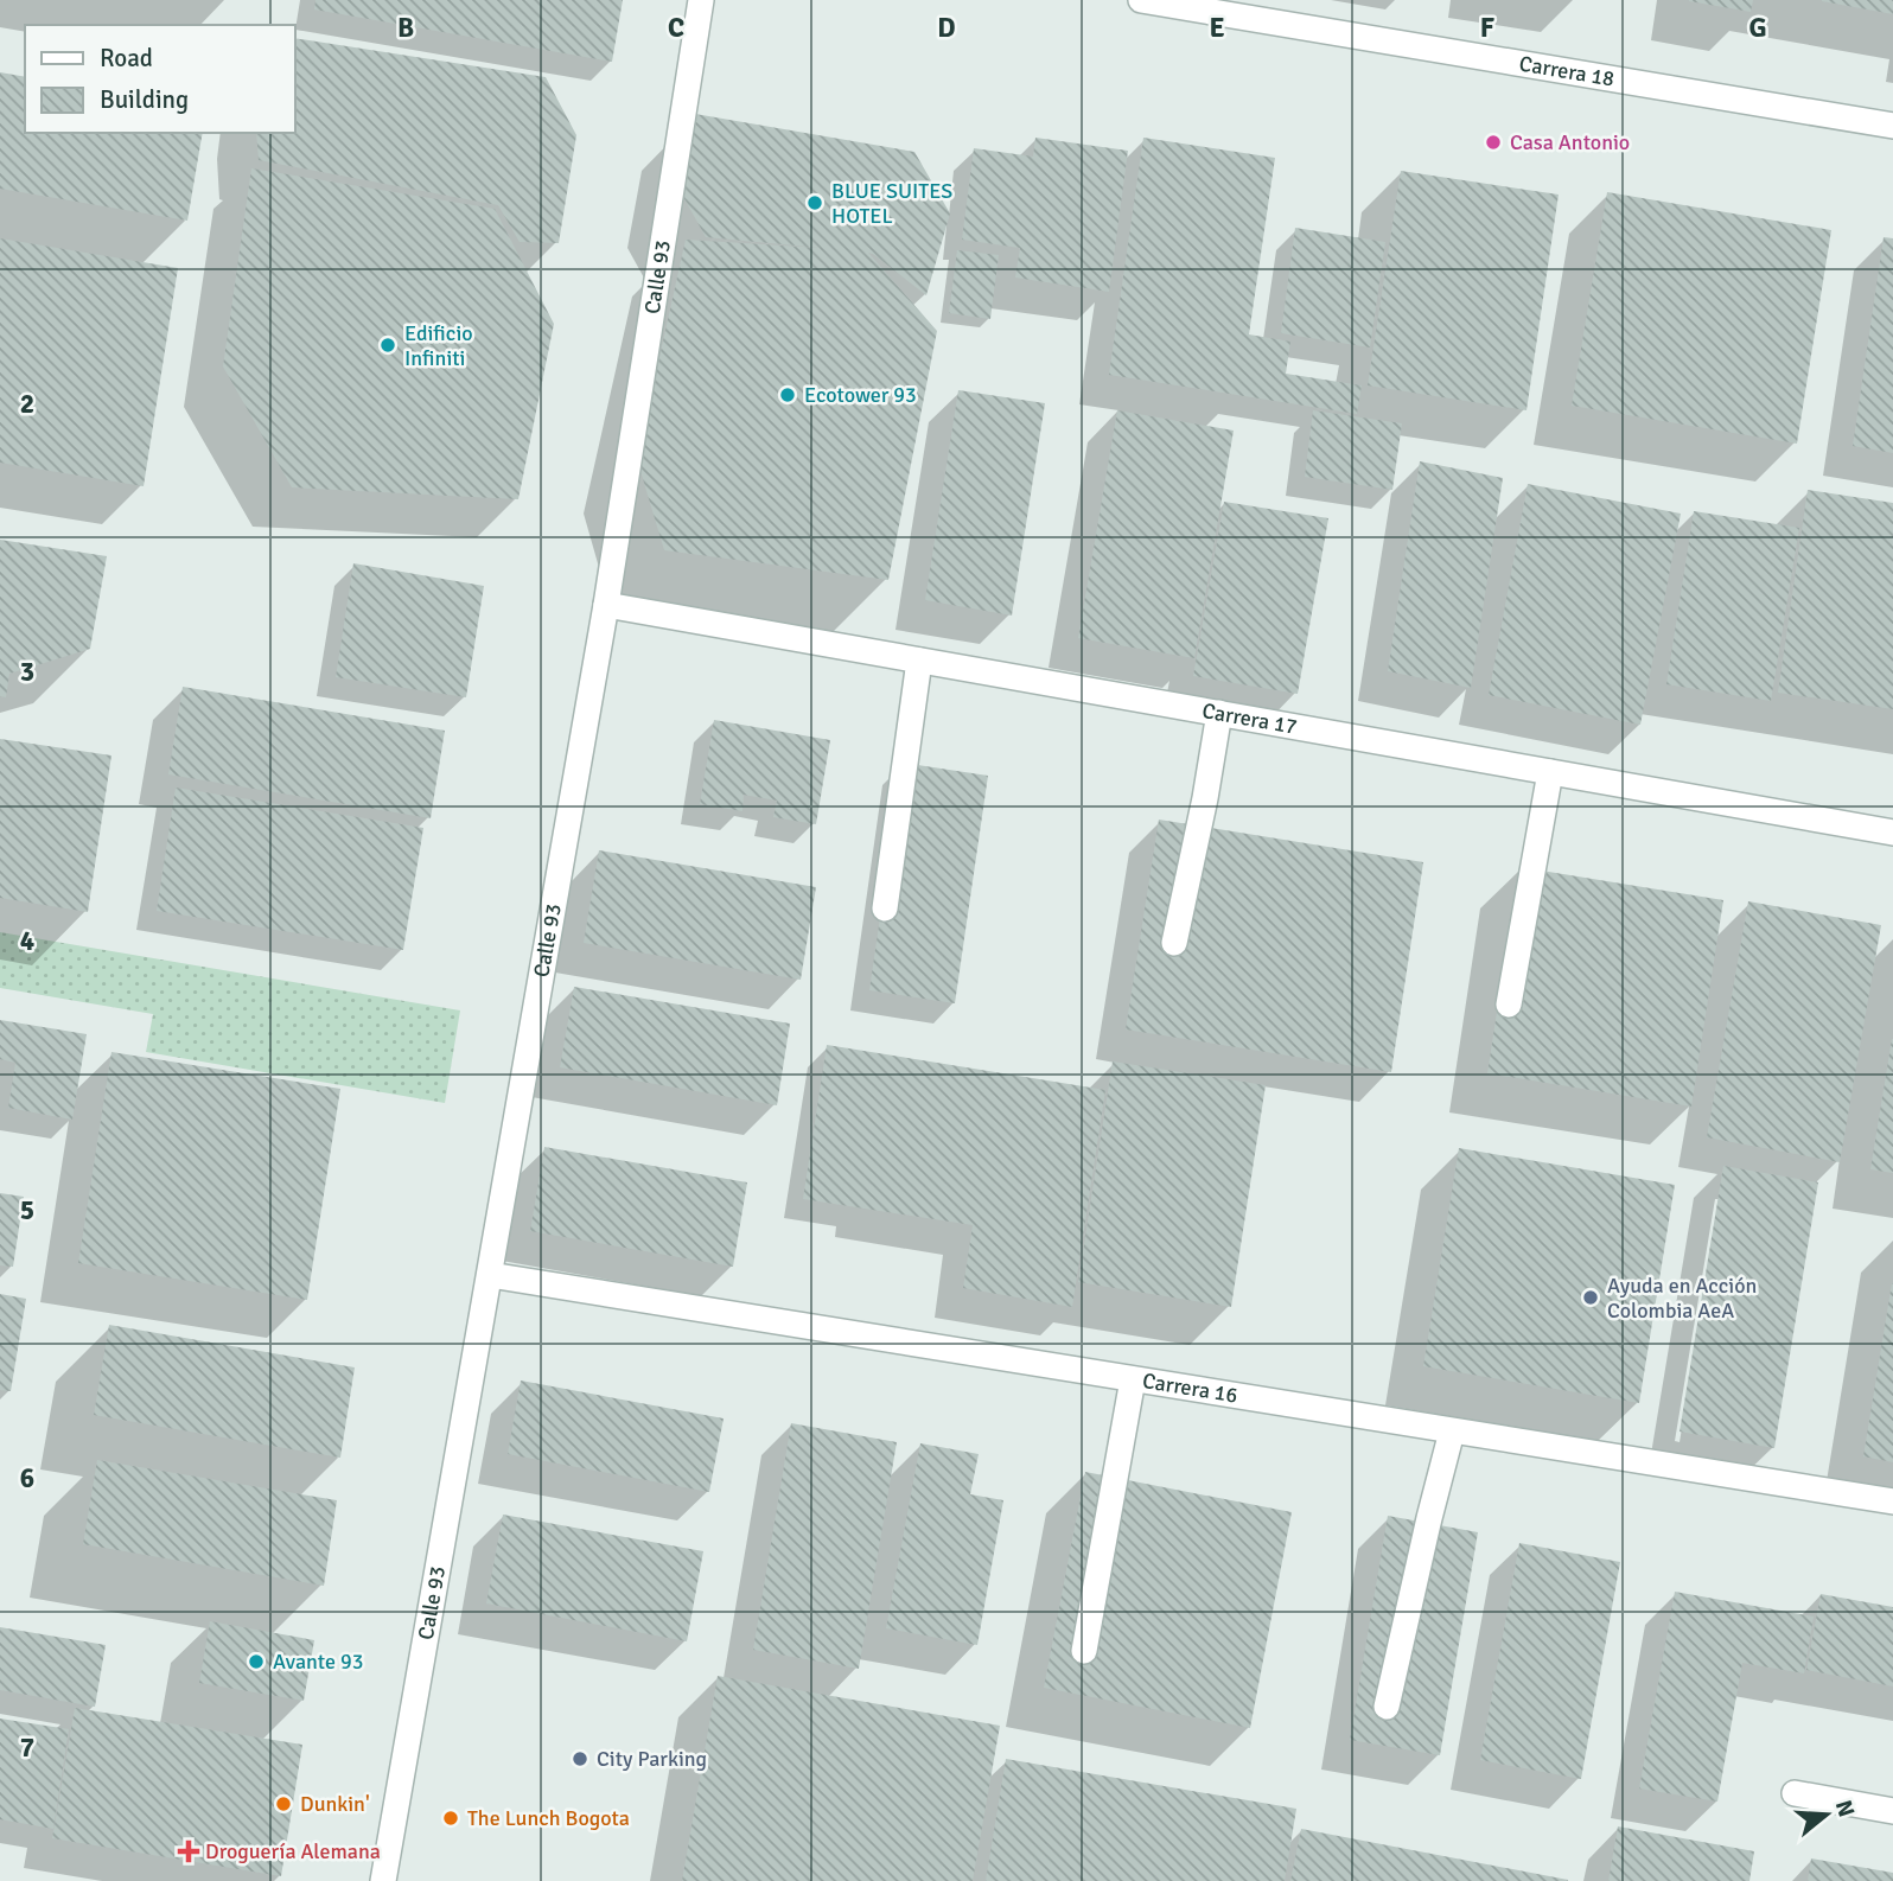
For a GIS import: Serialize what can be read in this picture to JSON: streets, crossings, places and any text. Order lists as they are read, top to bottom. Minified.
{"streets":{"street":["Carrera 18","Calle 93","Carrera 17","Carrera 16"]},"crossings":[["Calle 93","Carrera 17"],["Calle 93","Carrera 16"]],"places":{"other":["Casa Antonio","BLUE SUITES HOTEL","Edificio Infiniti","Ecotower 93","Ayuda en Acción Colombia AeA","Avante 93","City Parking","Dunkin'","The Lunch Bogota"],"health":["Droguería Alemana"]},"legend":["Road","Building"],"north":"right","grid":{"columns":["B","C","D","E","F","G"],"rows":["2","3","4","5","6","7"]}}
